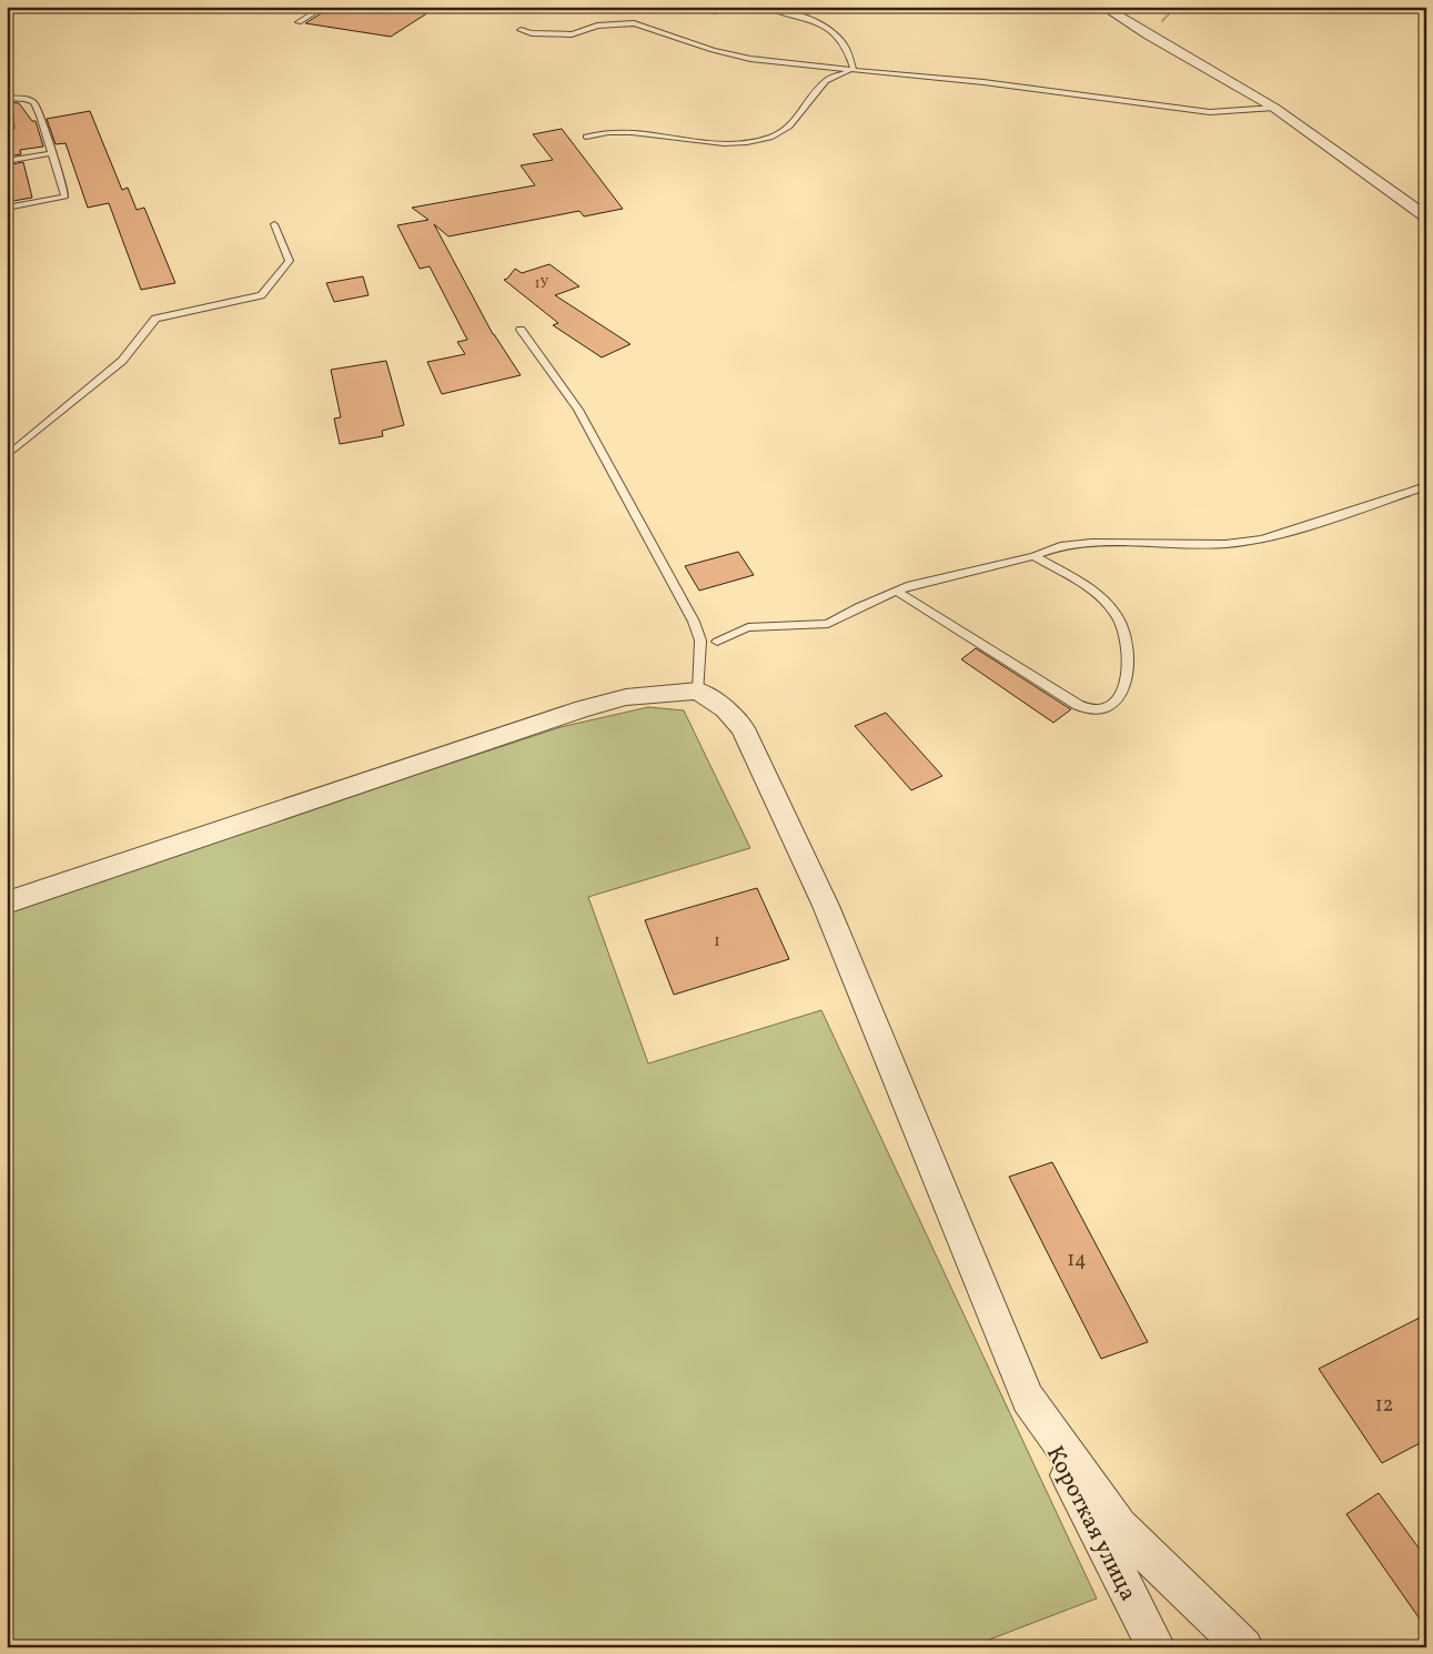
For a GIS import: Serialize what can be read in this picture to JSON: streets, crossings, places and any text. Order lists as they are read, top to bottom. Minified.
{"streets":{"street":["Короткая улица"]},"house_numbers":["1У","1","14","12"]}
